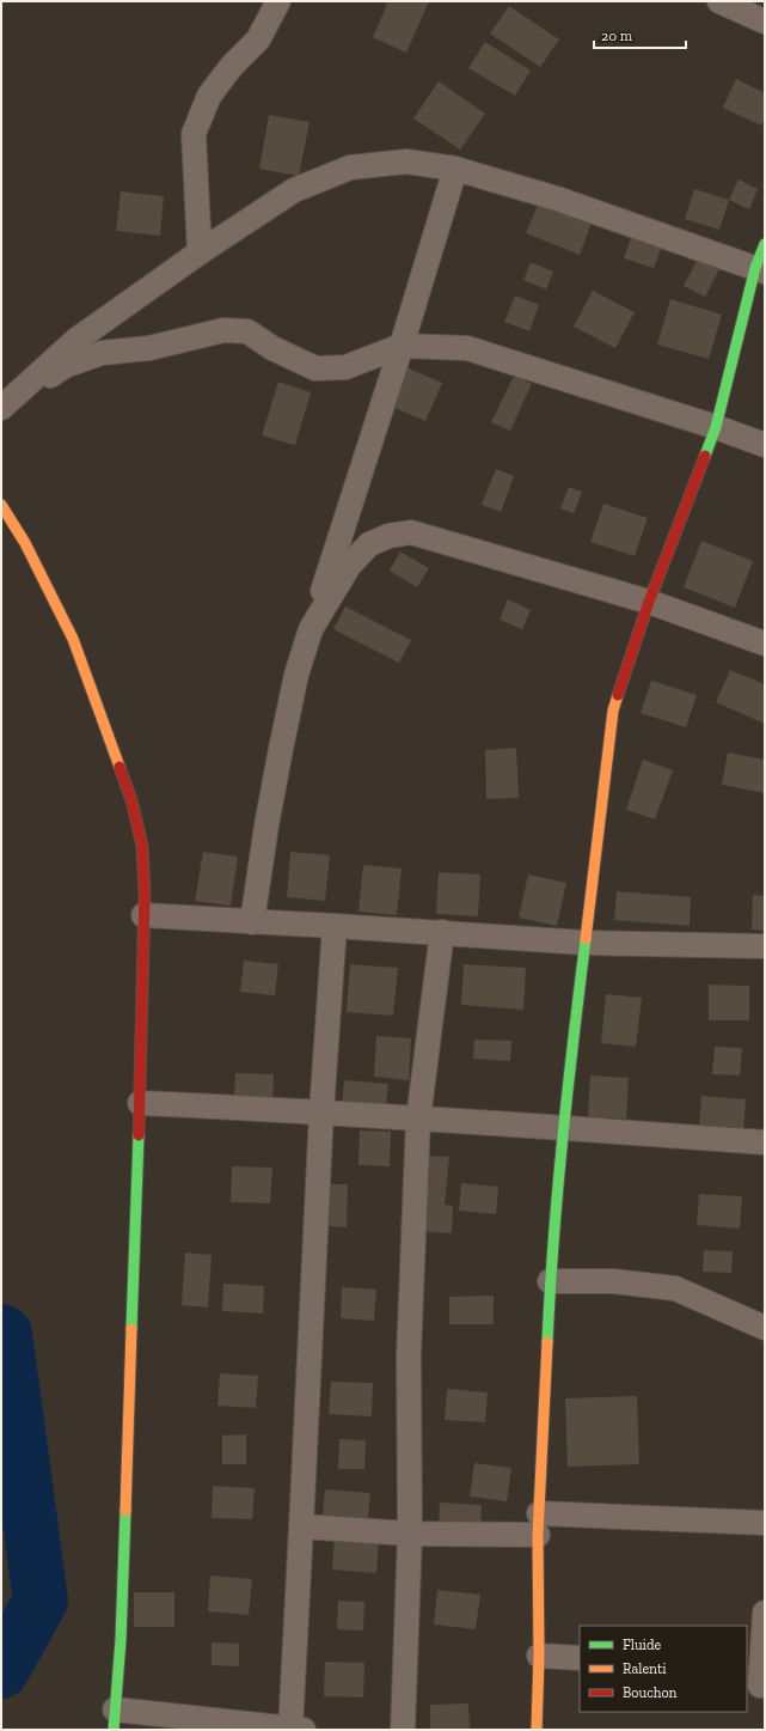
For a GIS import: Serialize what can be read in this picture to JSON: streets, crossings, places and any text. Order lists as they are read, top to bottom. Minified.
{"legend":["Fluide","Ralenti","Bouchon"],"scale_bar":"20 m"}
